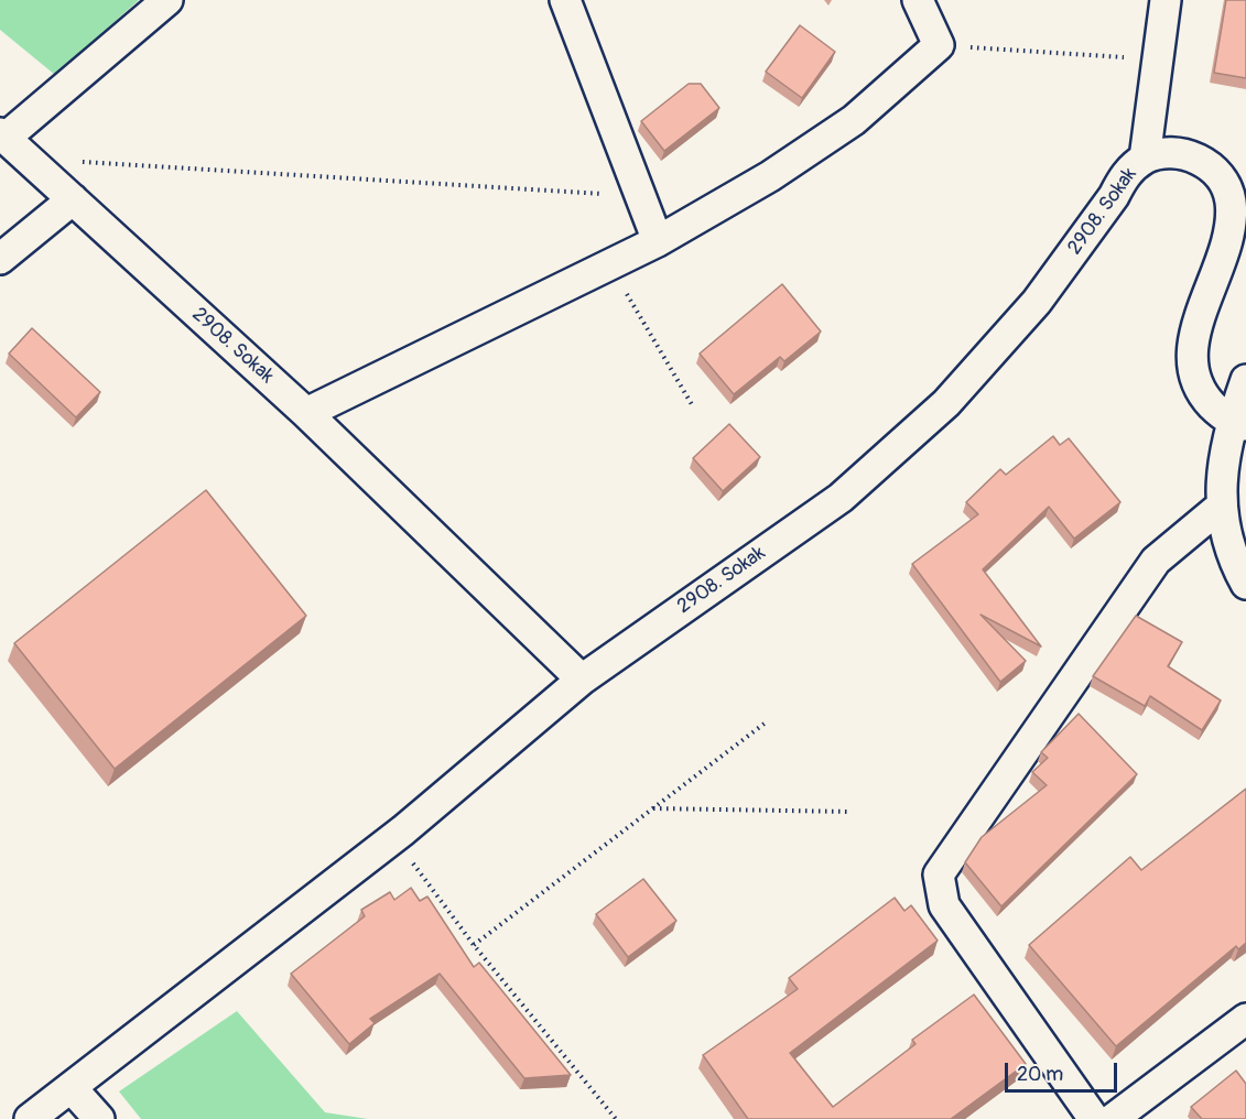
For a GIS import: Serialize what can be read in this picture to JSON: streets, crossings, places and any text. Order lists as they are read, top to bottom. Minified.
{"streets":{"street":["2908. Sokak"]},"scale_bar":"20 m"}
